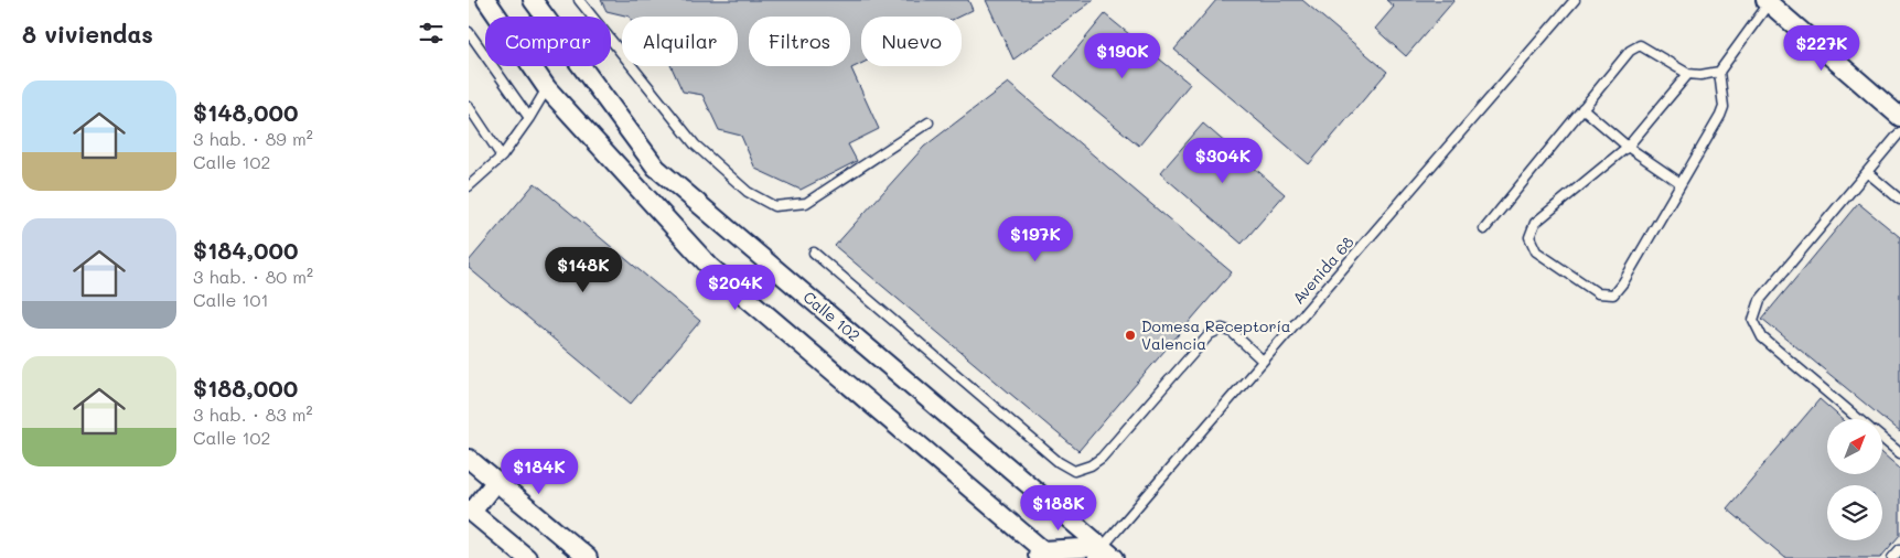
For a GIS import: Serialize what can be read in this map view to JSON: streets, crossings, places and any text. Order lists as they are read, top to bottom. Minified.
{"streets":{"street":["Calle 102"],"lane":["Avenida 68"]},"crossings":[["Avenida 68","Calle 102"]],"places":["Domesa Receptoría Valencia"],"north":"top right","page":{"heading":"8 viviendas","chip":["Comprar","Alquilar","Filtros","Nuevo"],"price":["$227K","$190K","$304K","$197K","$148K","$204K","$184K","$188K"],"list":[{"name":"$148,000","note":"3 hab. · 89 m² · Calle 102"},{"name":"$184,000","note":"3 hab. · 80 m² · Calle 101"},{"name":"$188,000","note":"3 hab. · 83 m² · Calle 102"}]}}
